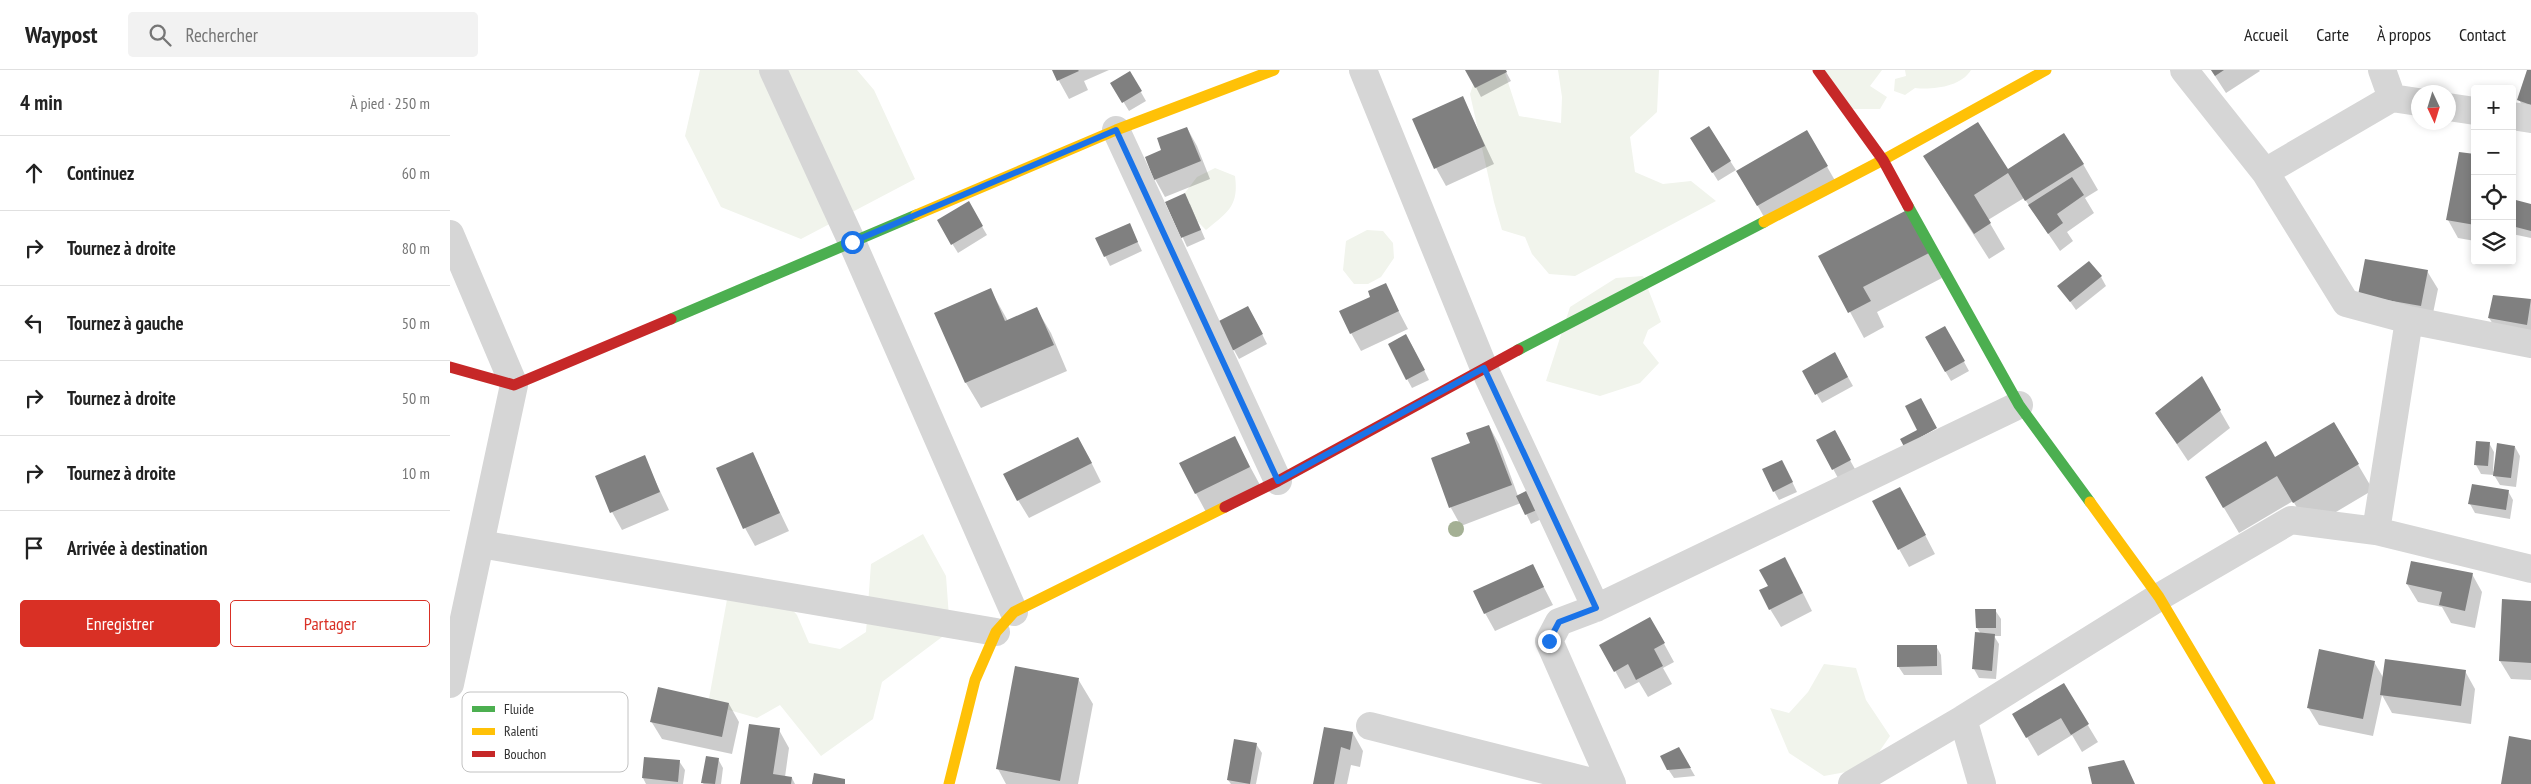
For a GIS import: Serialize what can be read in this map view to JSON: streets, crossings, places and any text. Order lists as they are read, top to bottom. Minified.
{"legend":["Fluide","Ralenti","Bouchon"],"north":"bottom","page":{"header":"Waypost","search":"Rechercher","nav":["Accueil","Carte","À propos","Contact"],"heading":["4 min","À pied · 250 m"],"map_buttons":["+","−"],"list":[["Continuez","60 m"],["Tournez à droite","80 m"],["Tournez à gauche","50 m"],["Tournez à droite","50 m"],["Tournez à droite","10 m"],"Arrivée à destination"],"buttons":["Enregistrer","Partager"]}}
